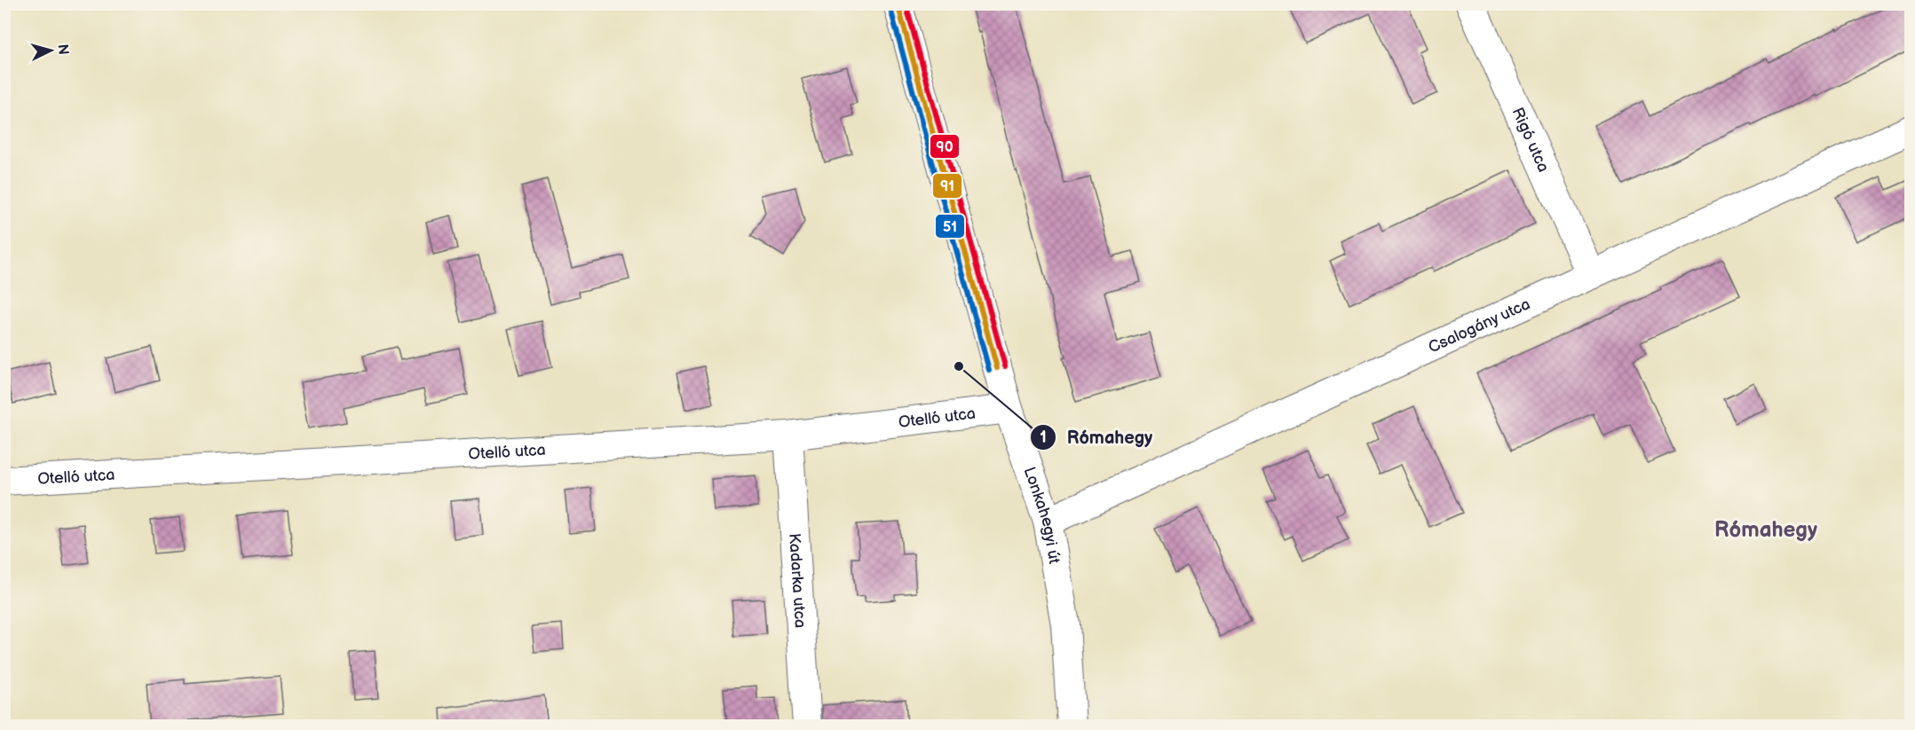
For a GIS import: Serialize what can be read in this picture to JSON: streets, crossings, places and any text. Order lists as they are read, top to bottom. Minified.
{"streets":{"street":["Rigó utca","Csalogány utca","Otelló utca","Lonkahegyi út","Kadarka utca"]},"crossings":[["Rigó utca","Csalogány utca"],["Csalogány utca","Lonkahegyi út"],["Otelló utca","Lonkahegyi út"],["Otelló utca","Kadarka utca"]],"districts":["Rómahegy"],"places":["Rómahegy"],"lines":["transit line 91","transit line 90","transit line 51"],"north":"right"}
